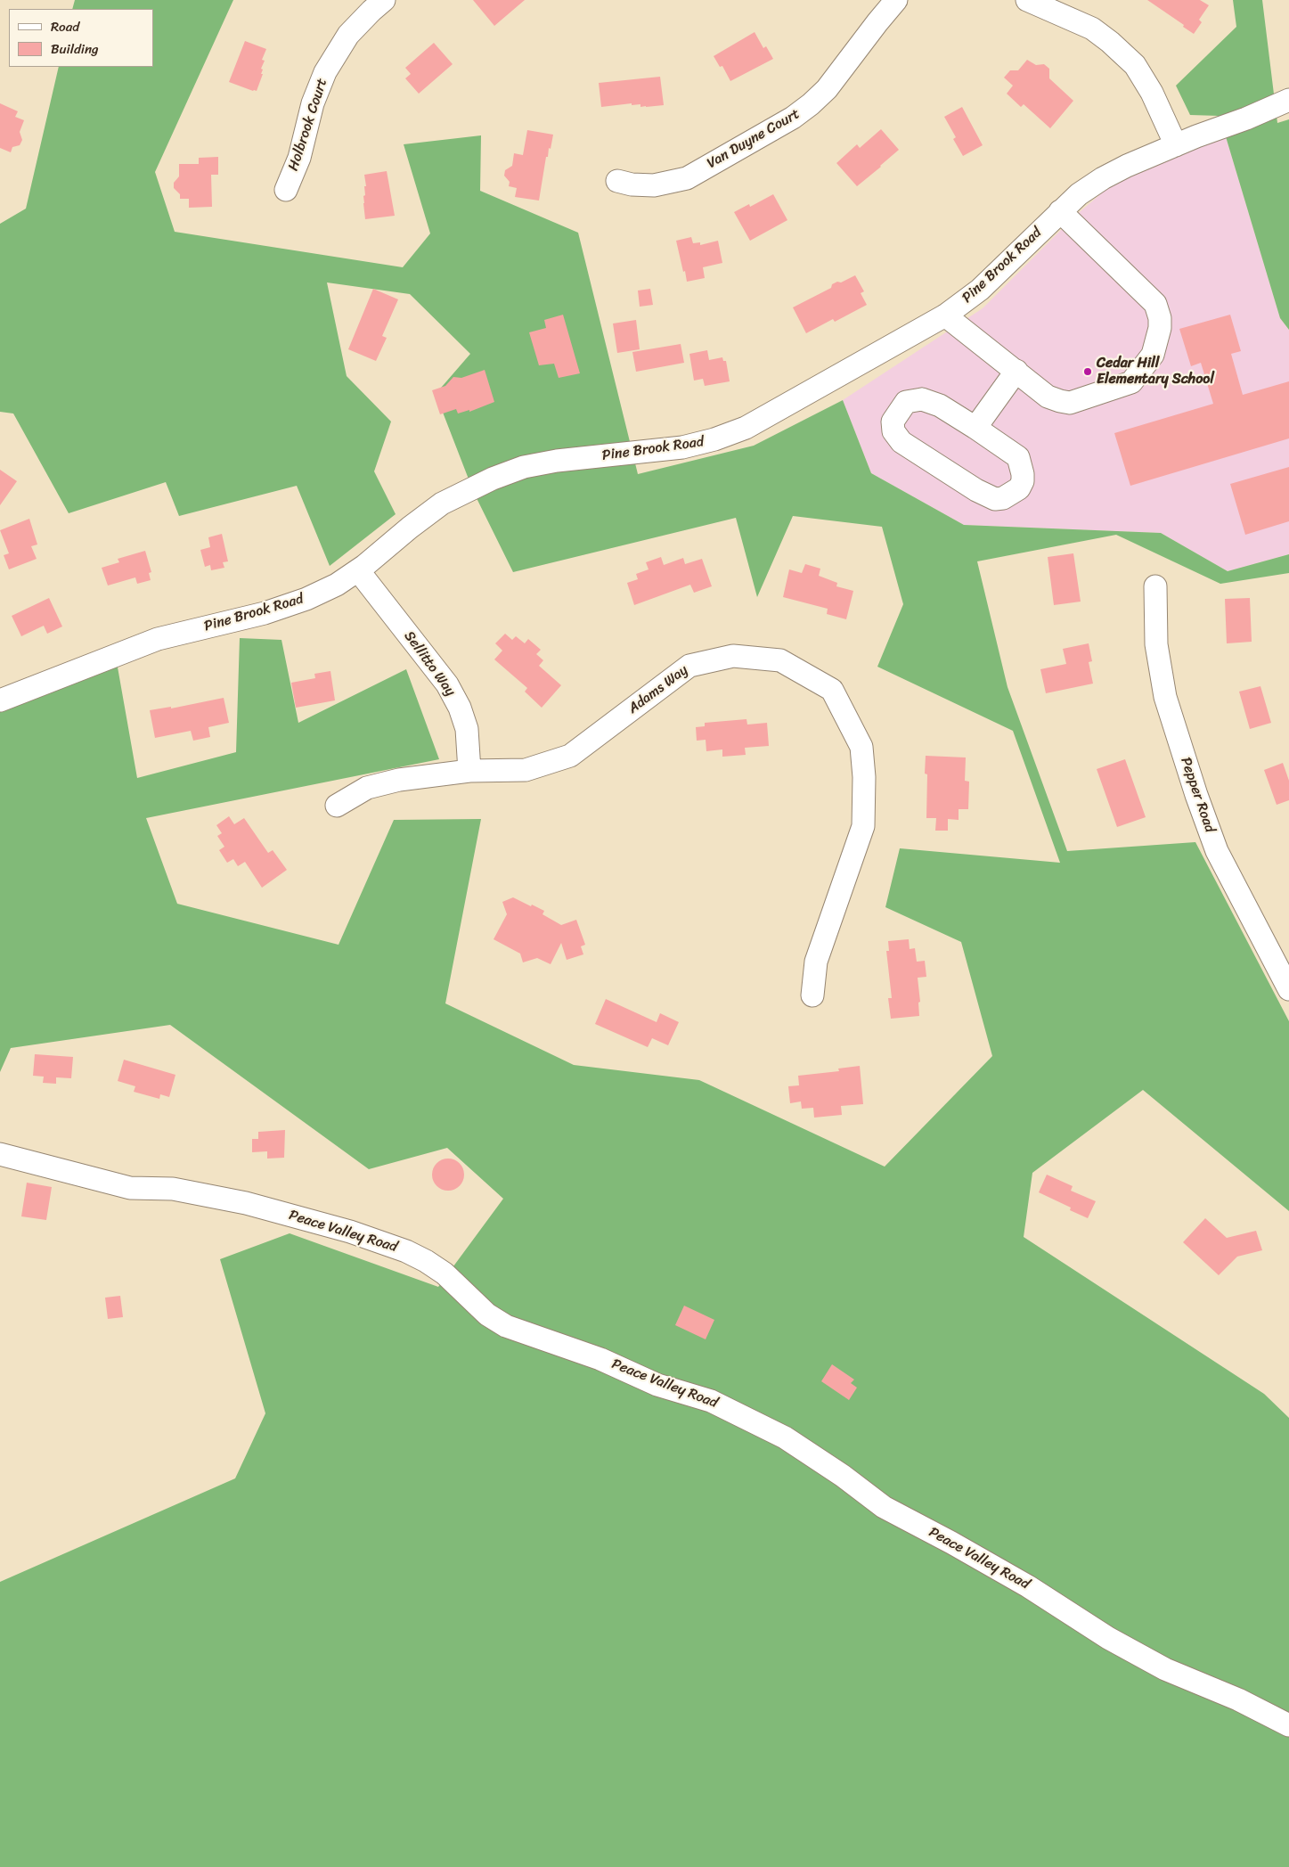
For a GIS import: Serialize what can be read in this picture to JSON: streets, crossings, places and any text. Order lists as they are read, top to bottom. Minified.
{"streets":{"street":["Holbrook Court","Van Duyne Court","Pine Brook Road","Sellitto Way","Adams Way","Pepper Road","Peace Valley Road"]},"crossings":[["Pine Brook Road","Sellitto Way"],["Sellitto Way","Adams Way"]],"places":["Cedar Hill Elementary School"],"legend":["Road","Building"]}
